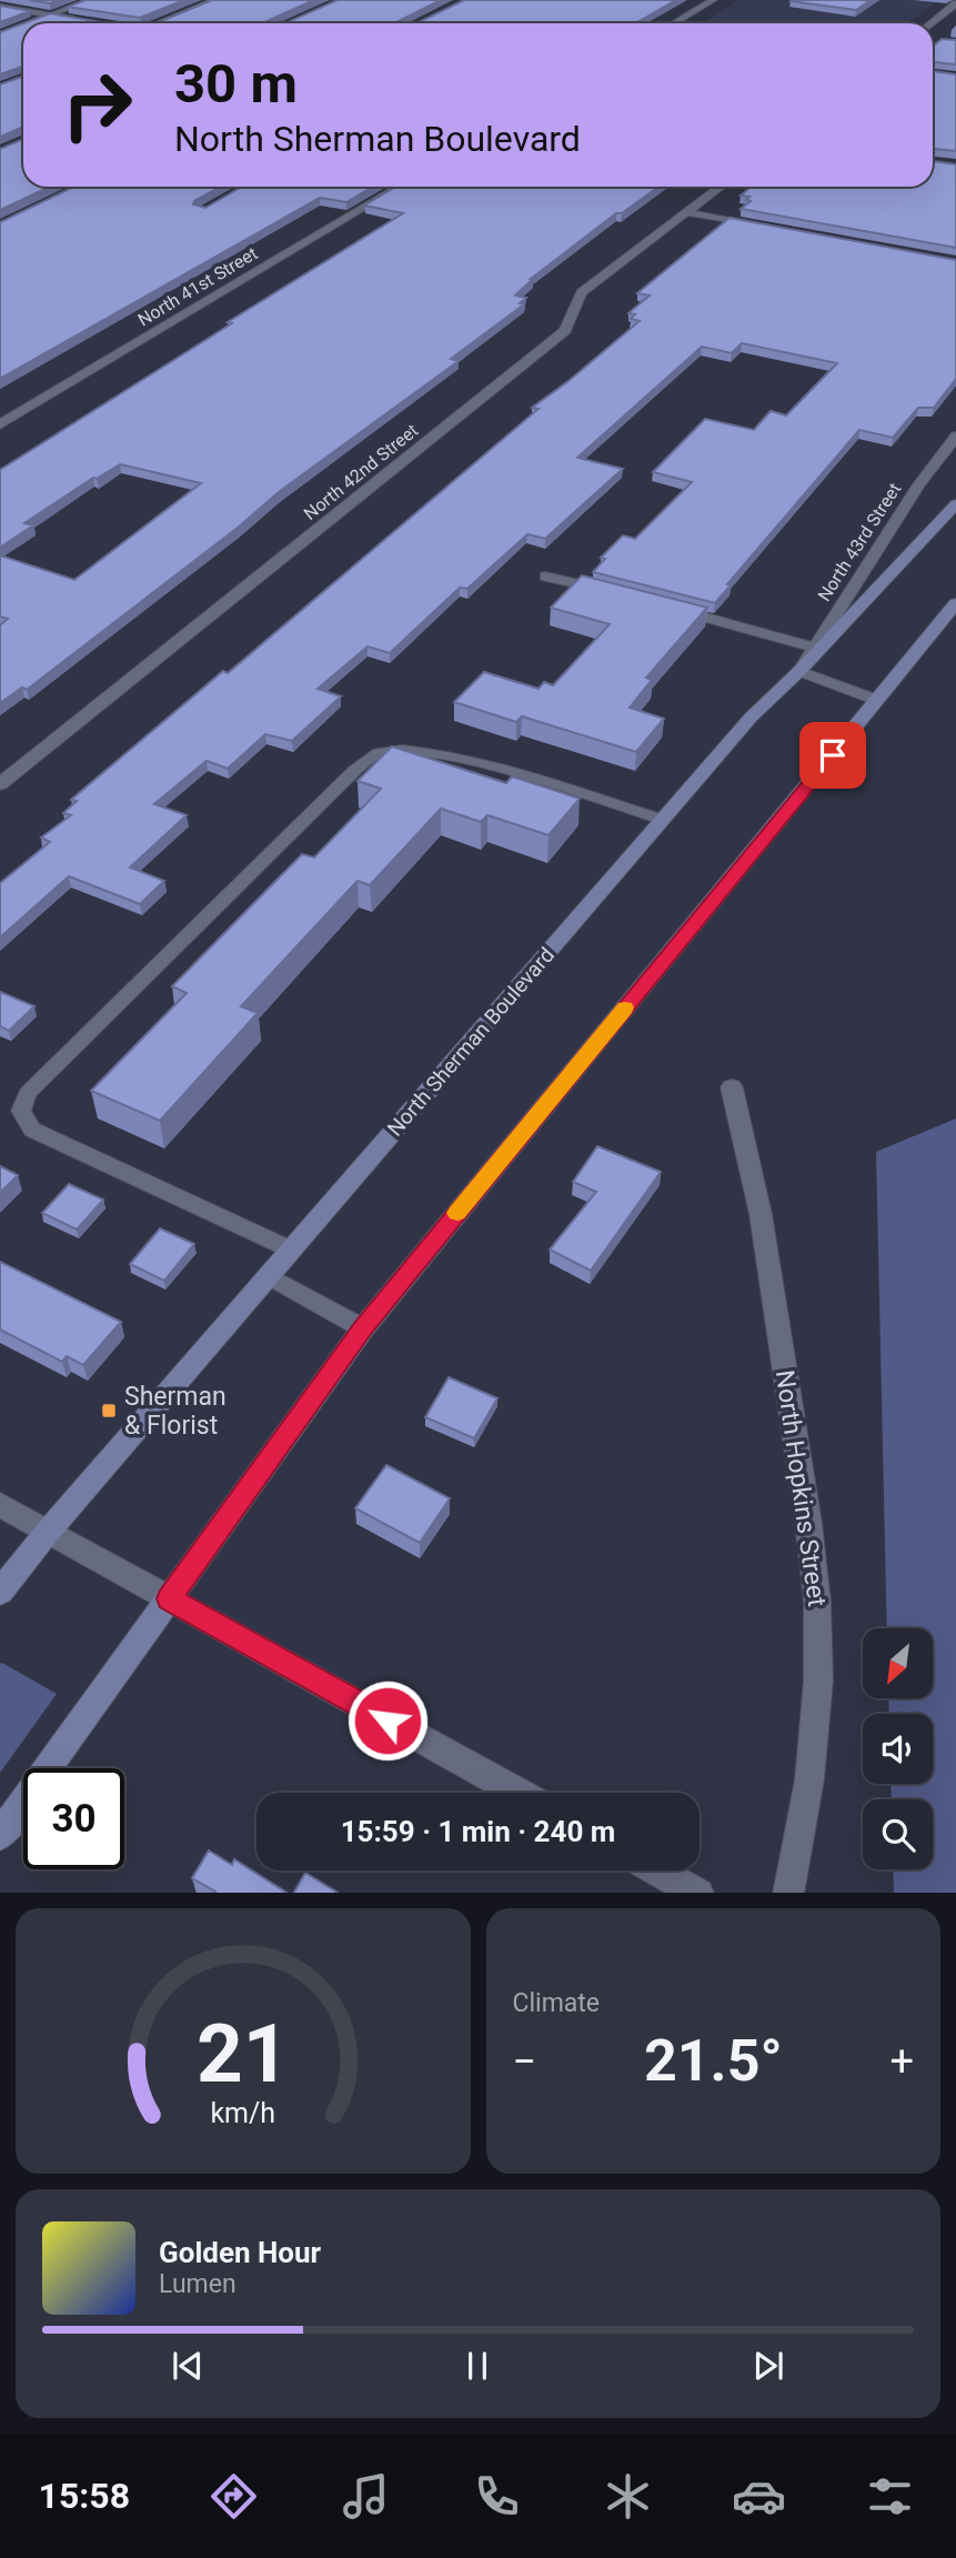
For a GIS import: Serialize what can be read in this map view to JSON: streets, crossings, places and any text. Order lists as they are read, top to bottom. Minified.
{"streets":{"main road":["North Sherman Boulevard"],"street":["North 41st Street","North 42nd Street","North 43rd Street","North Hopkins Street"]},"crossings":[["North 43rd Street","North Sherman Boulevard"]],"places":{"transit":["Sherman & Florist"]},"north":"bottom left","page":{"turn":["30 m","North Sherman Boulevard"],"limit":"30","trip":"15:59 · 1 min · 240 m","tile":"Climate","heat":["−","21.5°","+"],"song":["Golden Hour","Lumen"],"tabs":"15:58","gauge":["21","km/h"]}}
